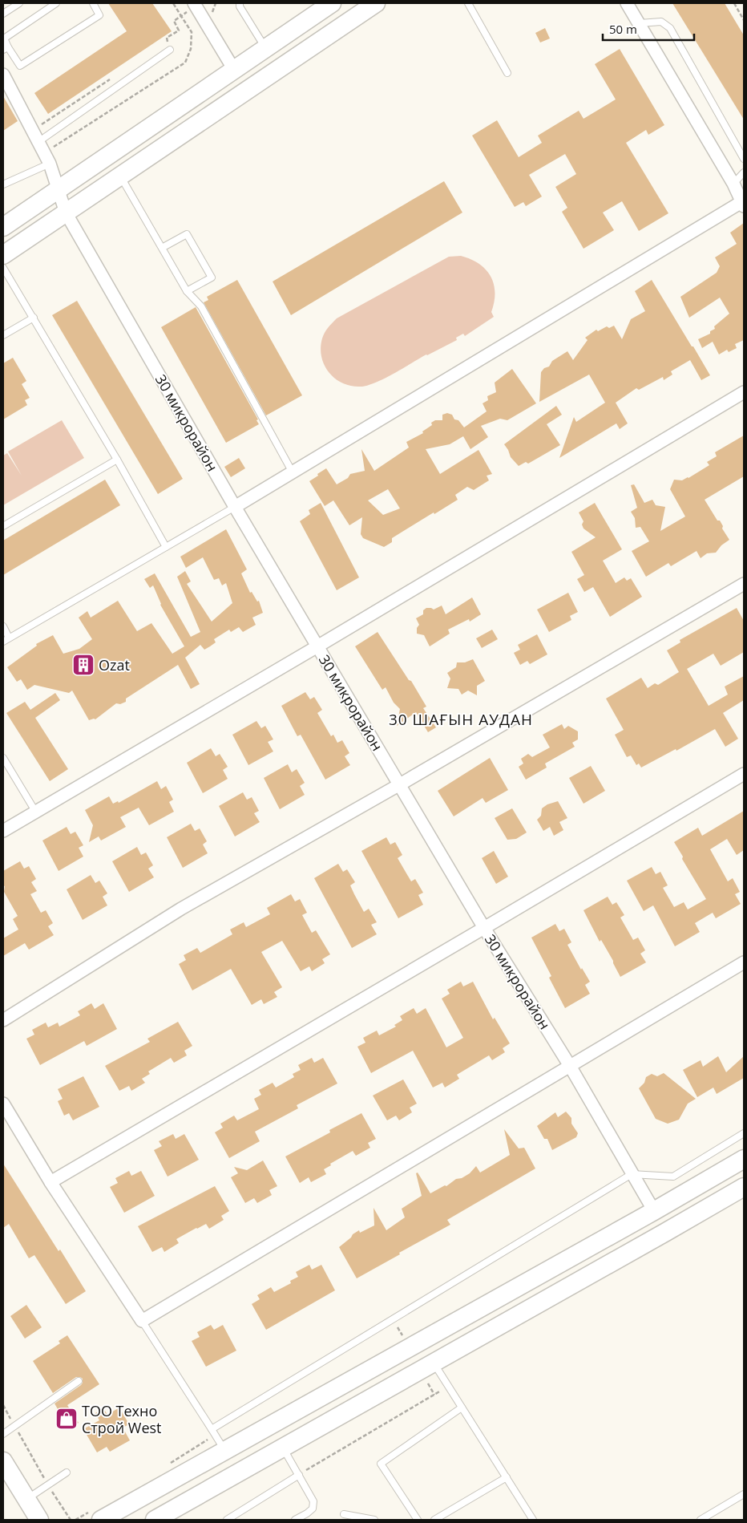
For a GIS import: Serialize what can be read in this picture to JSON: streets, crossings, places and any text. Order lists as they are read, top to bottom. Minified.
{"streets":{"street":["30 микрорайон"]},"districts":["30 ШАҒЫН АУДАН"],"places":{"building":["Ozat"],"shop":["ТОО Техно Строй West"]},"scale_bar":"50 m"}
